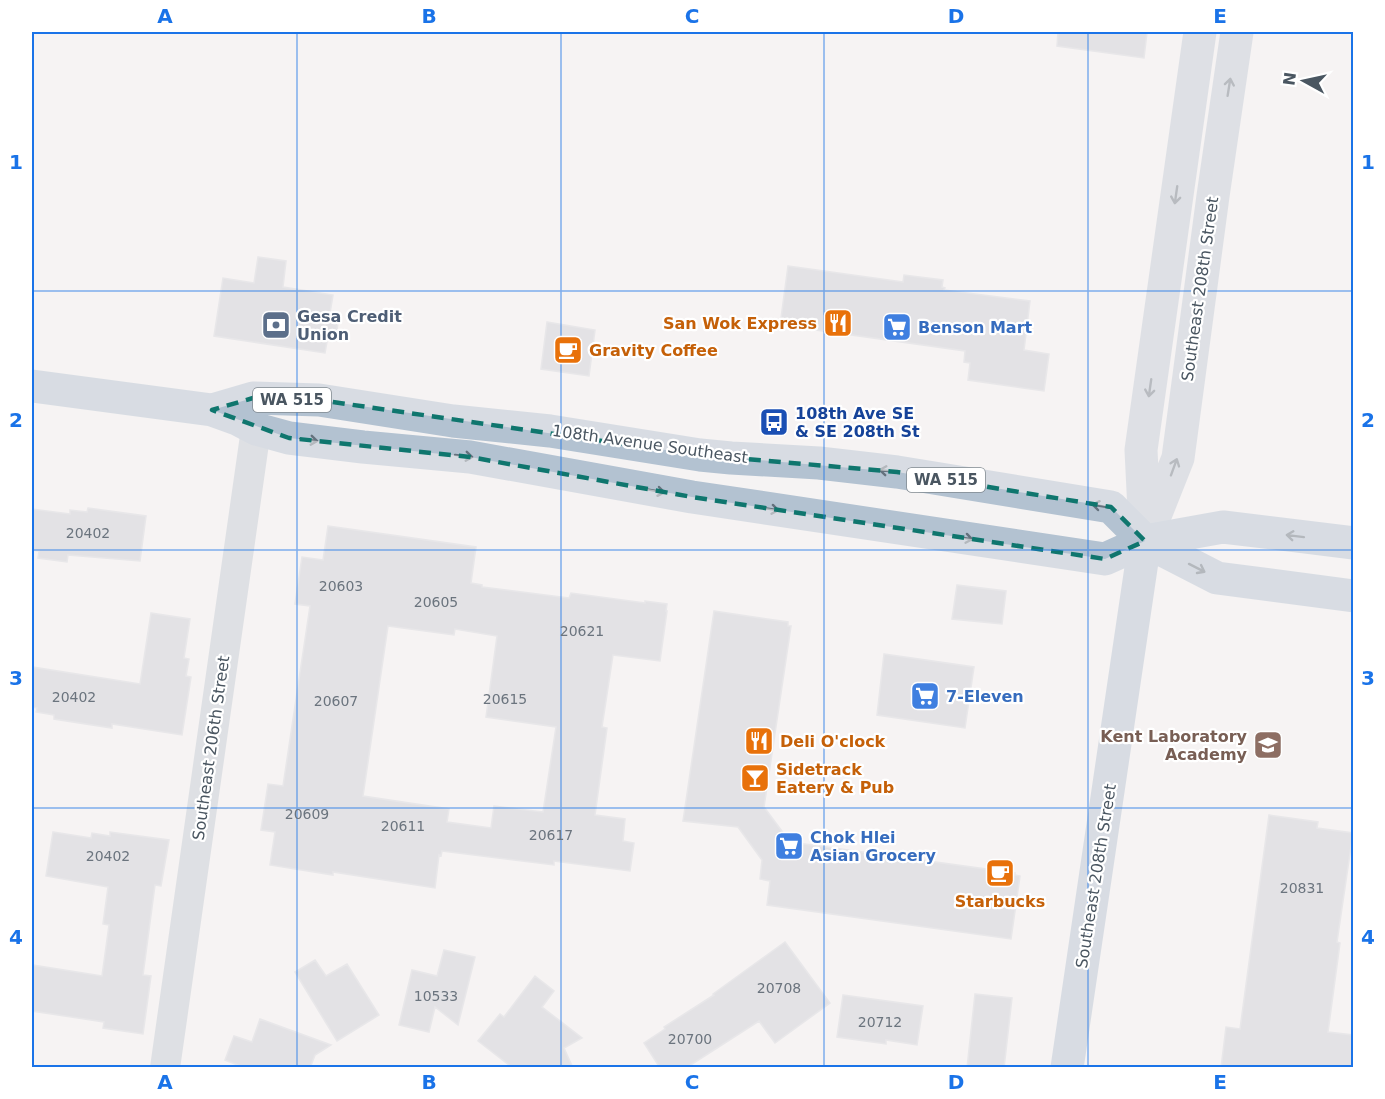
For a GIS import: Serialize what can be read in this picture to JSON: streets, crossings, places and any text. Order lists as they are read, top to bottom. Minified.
{"streets":{"main road":["Southeast 208th Street","WA 515","108th Avenue Southeast"],"street":["Southeast 206th Street"]},"crossings":[["Southeast 208th Street","108th Avenue Southeast"],["108th Avenue Southeast","Southeast 206th Street"]],"places":{"restaurant":["San Wok Express","Deli O'clock"],"bank":["Gesa Credit Union"],"supermarket":["Benson Mart","7-Eleven","Chok Hlei Asian Grocery"],"cafe":["Gravity Coffee","Starbucks"],"bus stop":["108th Ave SE & SE 208th St"],"school or university":["Kent Laboratory Academy"],"bar":["Sidetrack Eatery & Pub"]},"house_numbers":["20402","20603","20605","20621","20402","20615","20607","20609","20611","20617","20402","20831","20708","10533","20712","20700"],"north":"left","grid":{"columns":["A","B","C","D","E"],"rows":["1","2","3","4"]}}
